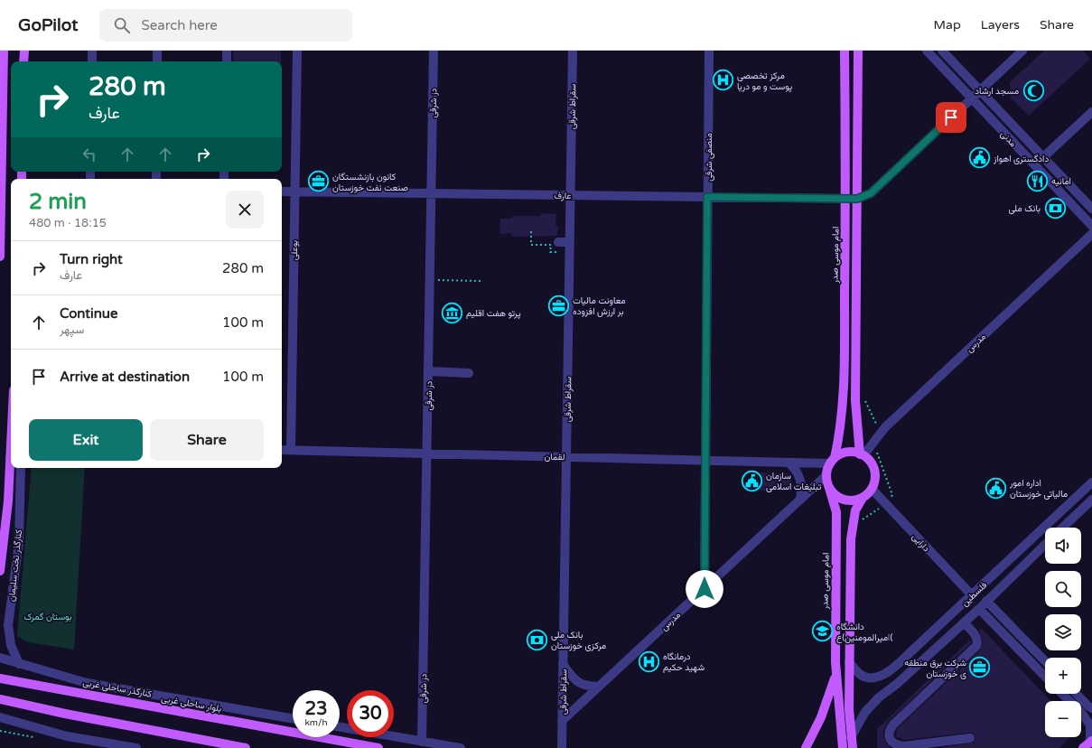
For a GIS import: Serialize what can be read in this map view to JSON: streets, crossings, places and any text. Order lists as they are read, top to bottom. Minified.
{"streets":{"main road":["امام موسی صدر","بلوار ساحلی غربی"],"street":["دز شرقی","سقراط شرقی","مدنی","منصفی شرقی","عارف","بوعلی","مدرس","لقمان","دارایی","کنارگذر تخت سلیمان","فلسطین","کنارگذر ساحلی غربی"]},"crossings":[["دز شرقی","عارف"],["دز شرقی","لقمان"],["سقراط شرقی","عارف"],["سقراط شرقی","مدرس"],["سقراط شرقی","لقمان"],["منصفی شرقی","عارف"],["منصفی شرقی","مدرس"],["منصفی شرقی","لقمان"],["عارف","بوعلی"],["عارف","امام موسی صدر"],["بوعلی","لقمان"],["امام موسی صدر","مدرس"],["امام موسی صدر","لقمان"],["امام موسی صدر","دارایی"],["مدرس","لقمان"],["مدرس","دارایی"],["لقمان","دارایی"],["دارایی","فلسطین"],["کنارگذر تخت سلیمان","کنارگذر ساحلی غربی"]],"parks":["بوستان گمرک"],"places":{"hospital":["مرکز تخصصی پوست و مو دریا","درمانگاه شهید حکیم"],"mosque":["مسجد ارشاد"],"public building":["دادگستری اهواز","سازمان تبلیغات اسلامی","اداره امور مالیاتی خوزستان"],"restaurant":["امانیه"],"office":["کانون بازنشستگان صنعت نفت خوزستان","معاونت مالیات بر ارزش افزوده","شرکت برق منطقه ی خوزستان"],"bank":["بانک ملی","بانک ملی مرکزی خوزستان"],"museum":["پرتو هفت اقلیم"],"school or university":["دانشگاه امیرالمومنین)ع("]},"page":{"header":"GoPilot","search":"Search here","nav":["Map","Layers","Share"],"turn":["280 m","عارف"],"heading":["2 min","480 m · 18:15"],"list":[{"name":"Turn right","note":"عارف","value":"280 m"},{"name":"Continue","note":"سپهر","value":"100 m"},{"name":"Arrive at destination","value":"100 m"}],"buttons":["Exit","Share"],"map_buttons":["+","−"],"speed":"23 km/h","limit":"30"}}
